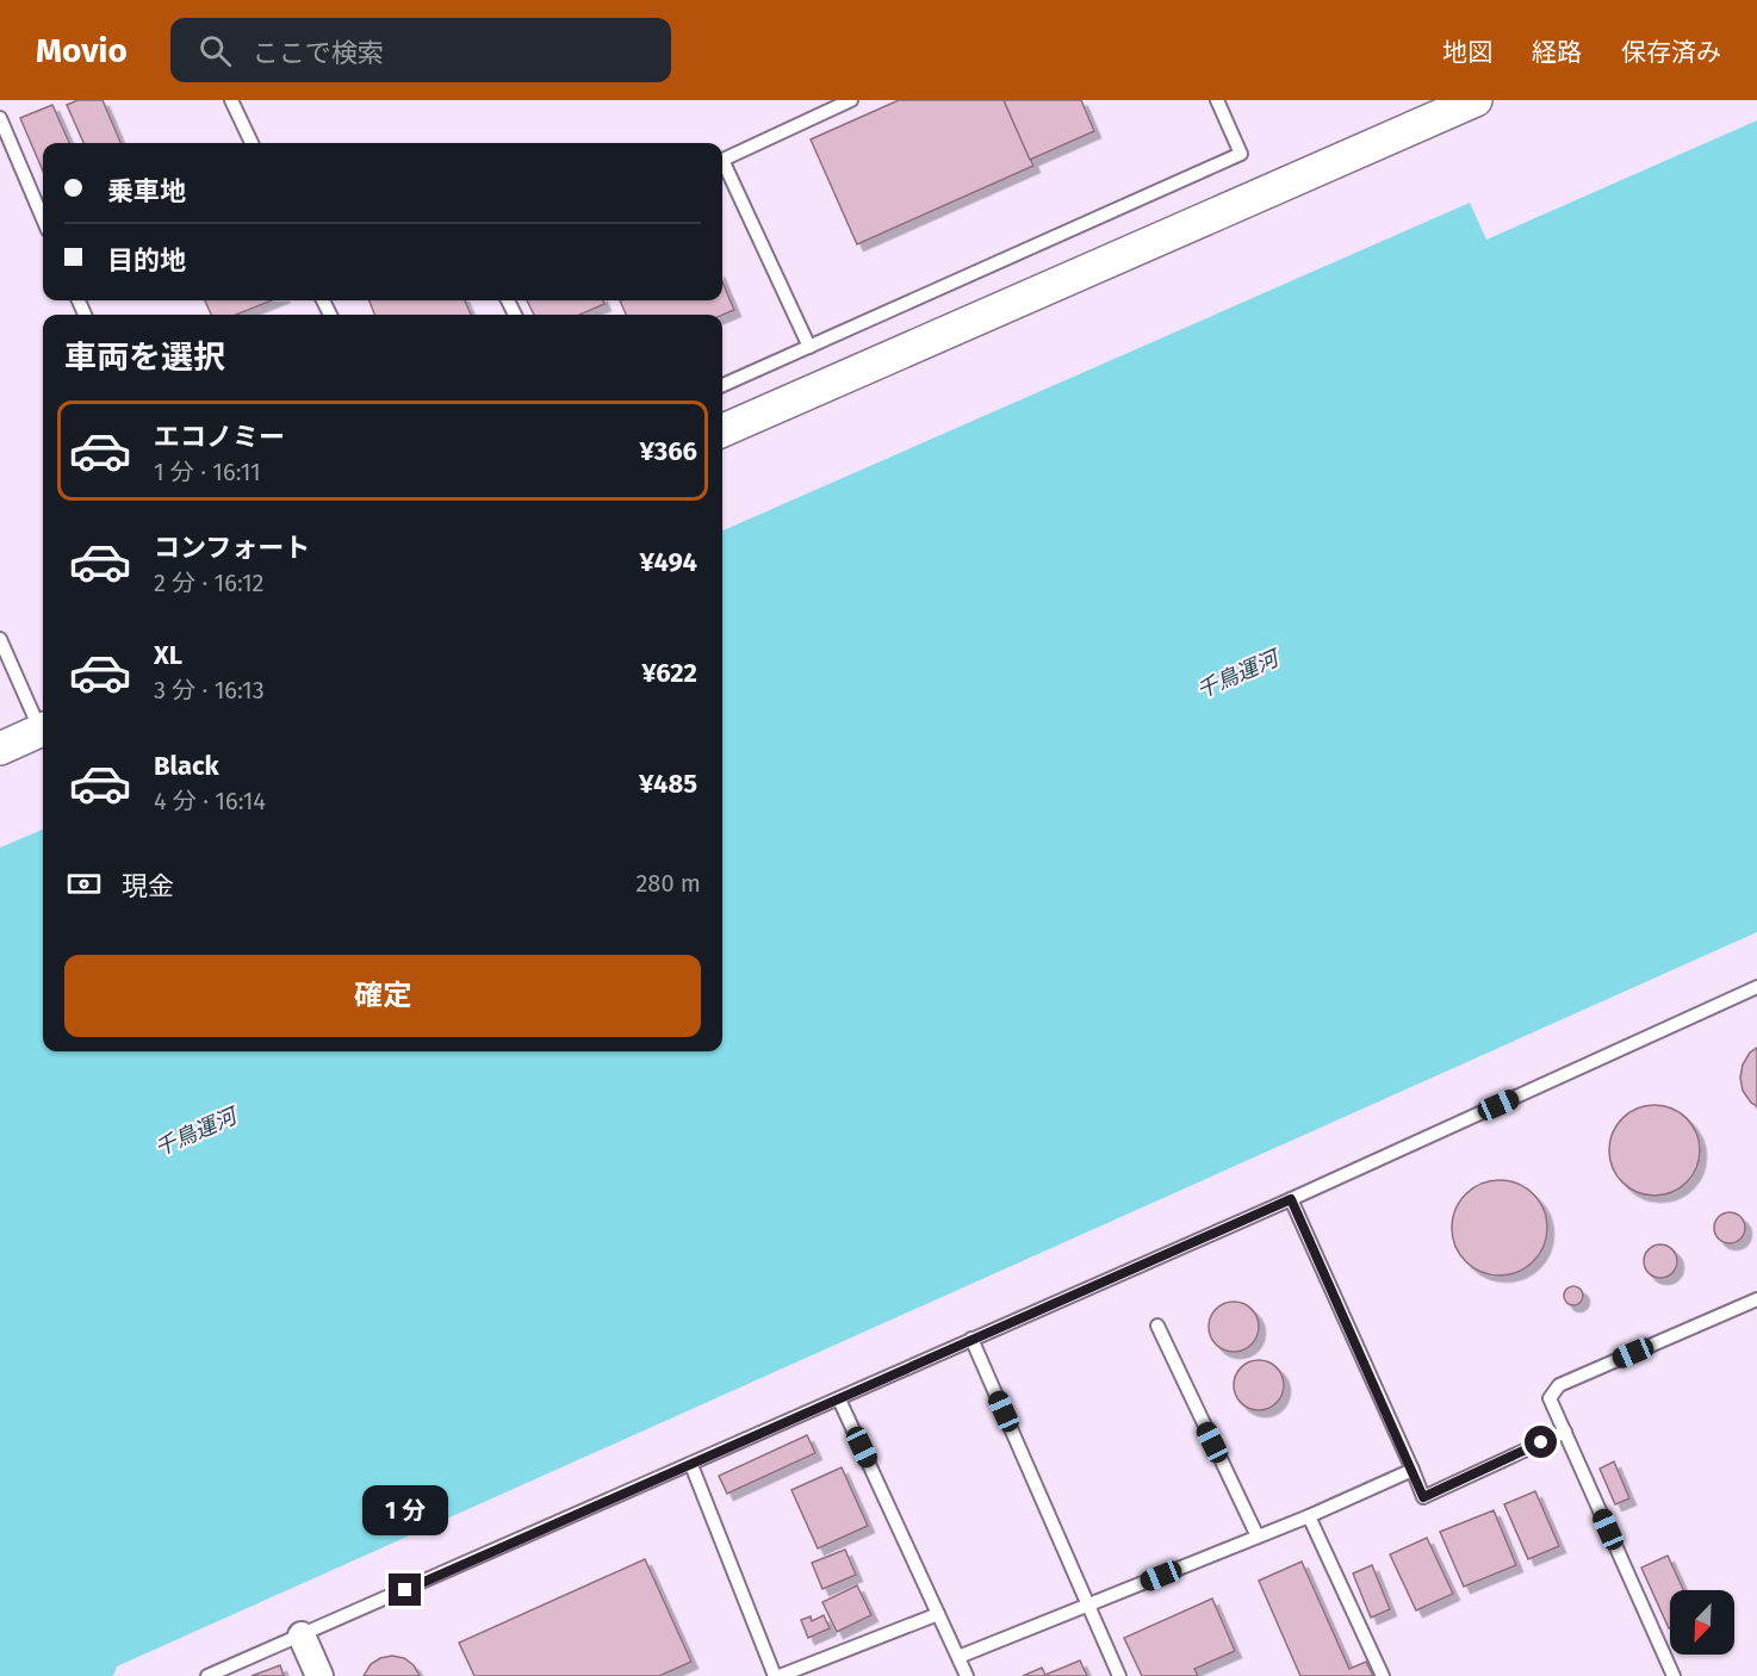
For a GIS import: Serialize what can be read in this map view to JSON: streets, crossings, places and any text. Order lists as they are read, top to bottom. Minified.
{"water":["千鳥運河"],"north":"bottom left","page":{"header":"Movio","search":"ここで検索","nav":["地図","経路","保存済み"],"banner":["乗車地","目的地"],"heading":"車両を選択","list":[{"name":"エコノミー","note":"1 分 · 16:11","value":"¥366"},{"name":"コンフォート","note":"2 分 · 16:12","value":"¥494"},{"name":"XL","note":"3 分 · 16:13","value":"¥622"},{"name":"Black","note":"4 分 · 16:14","value":"¥485"}],"pay":["現金","280 m"],"buttons":"確定","bubble":"1 分"}}
